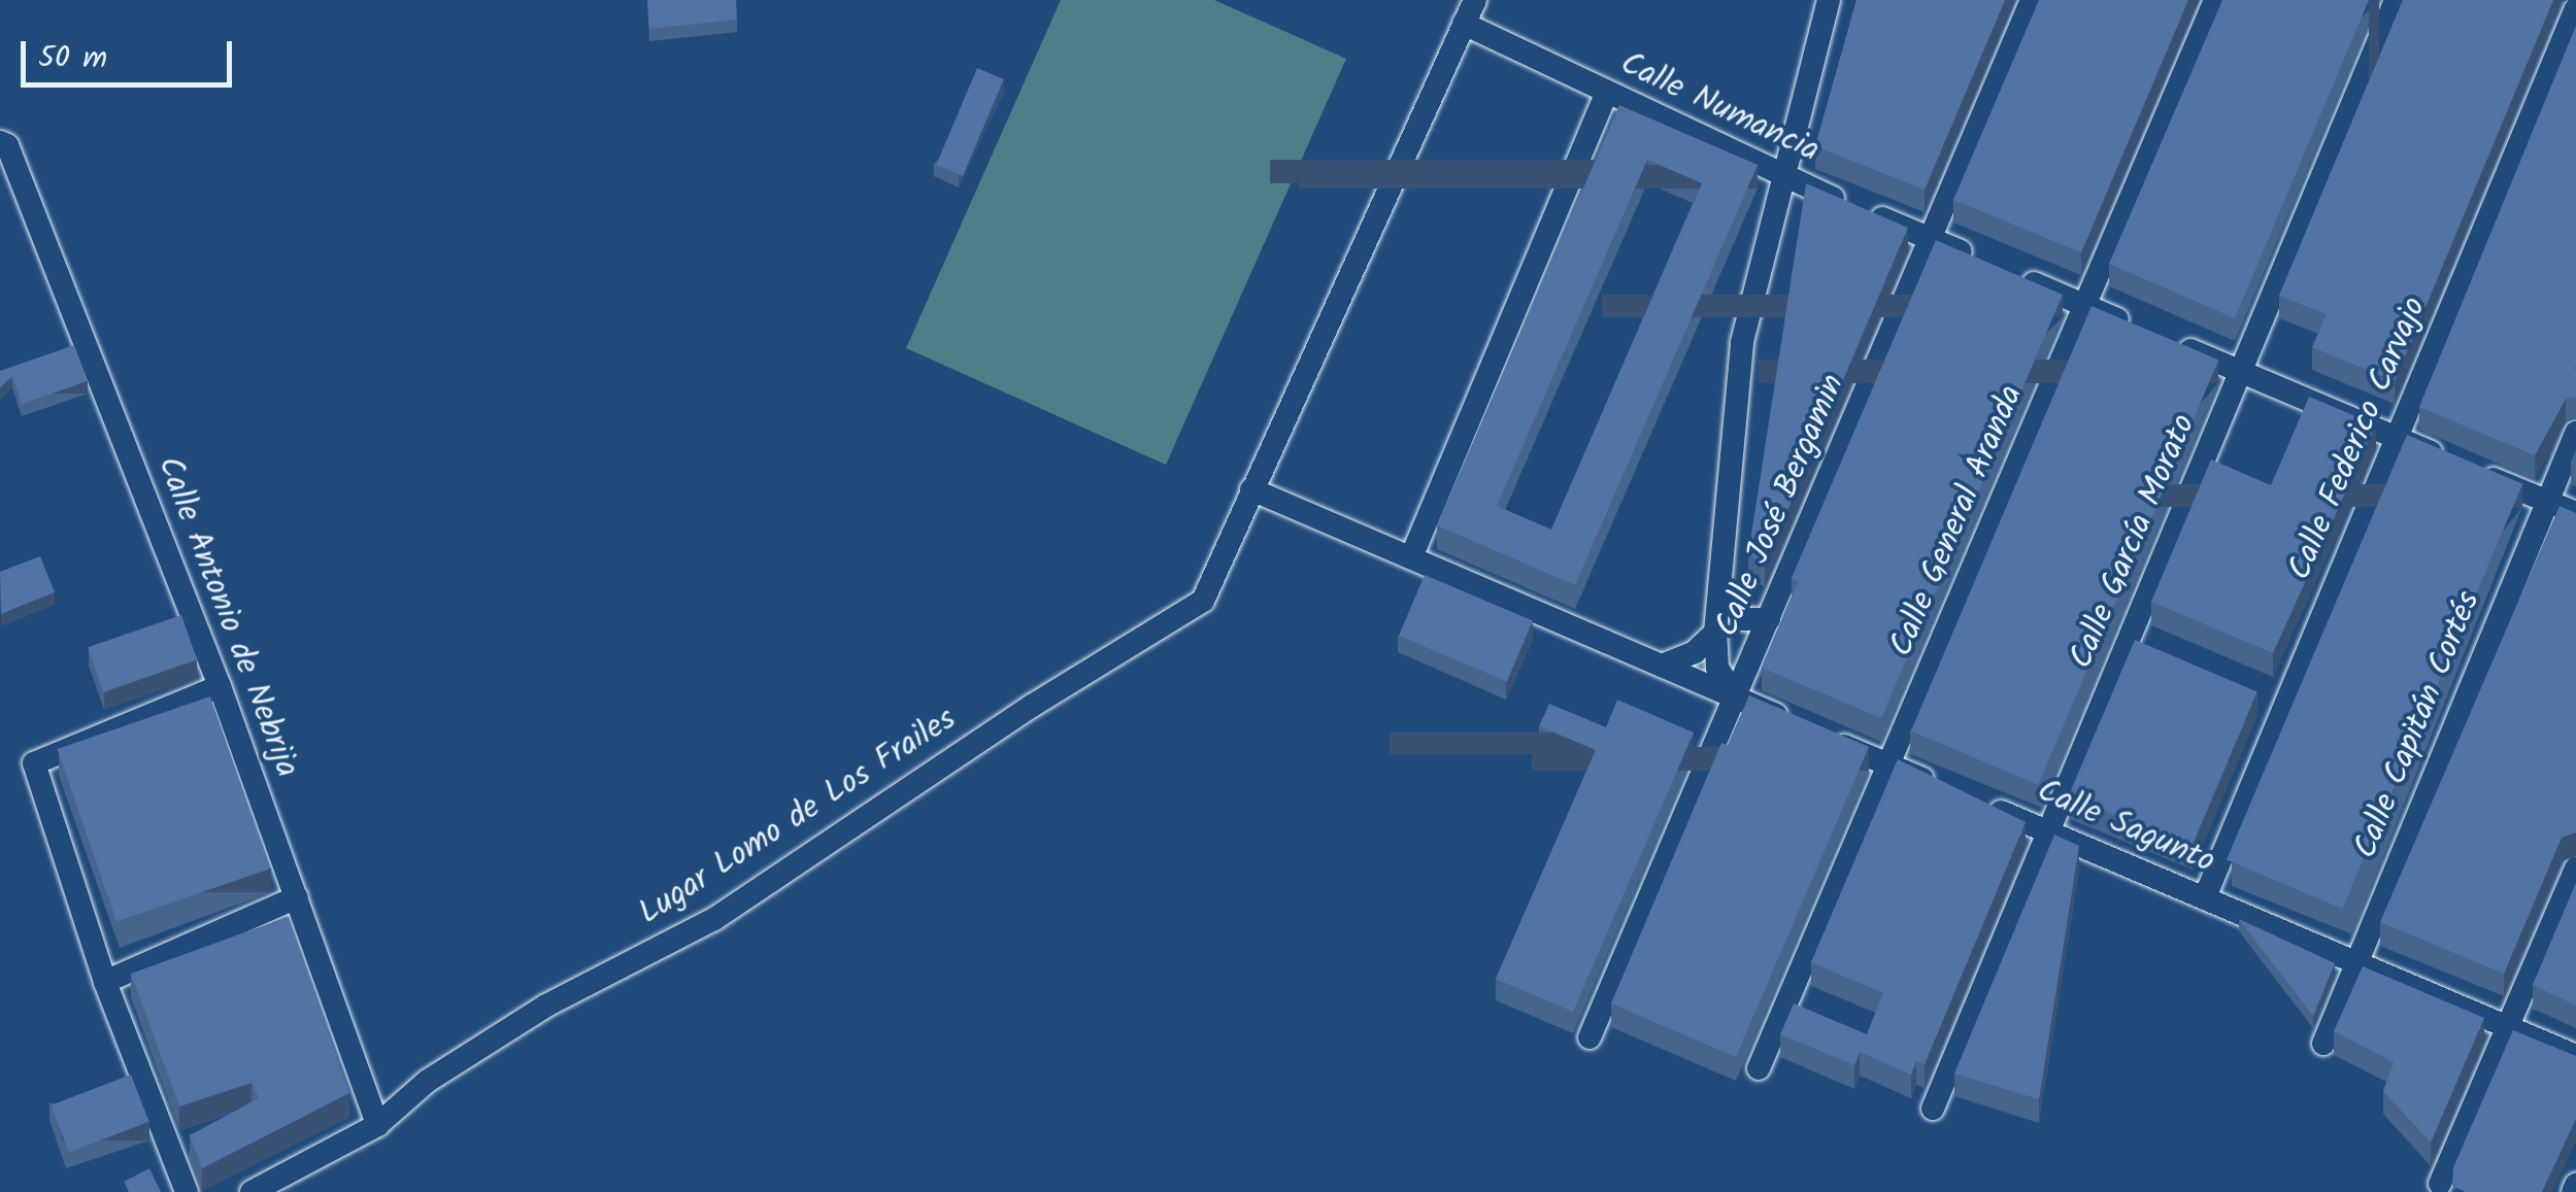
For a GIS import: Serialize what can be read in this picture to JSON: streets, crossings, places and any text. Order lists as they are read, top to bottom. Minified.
{"streets":{"street":["Calle Numancia","Calle Federico Carvajo","Calle José Bergamin","Calle General Aranda","Calle García Morato","Calle Antonio de Nebrija","Calle Capitán Cortés","Lugar Lomo de Los Frailes","Calle Sagunto"]},"crossings":[["Calle Numancia","Calle José Bergamin"],["Calle Numancia","Calle General Aranda"],["Calle Federico Carvajo","Calle Sagunto"],["Calle García Morato","Calle Sagunto"],["Calle Antonio de Nebrija","Lugar Lomo de Los Frailes"],["Calle Capitán Cortés","Calle Sagunto"]],"scale_bar":"50 m"}
